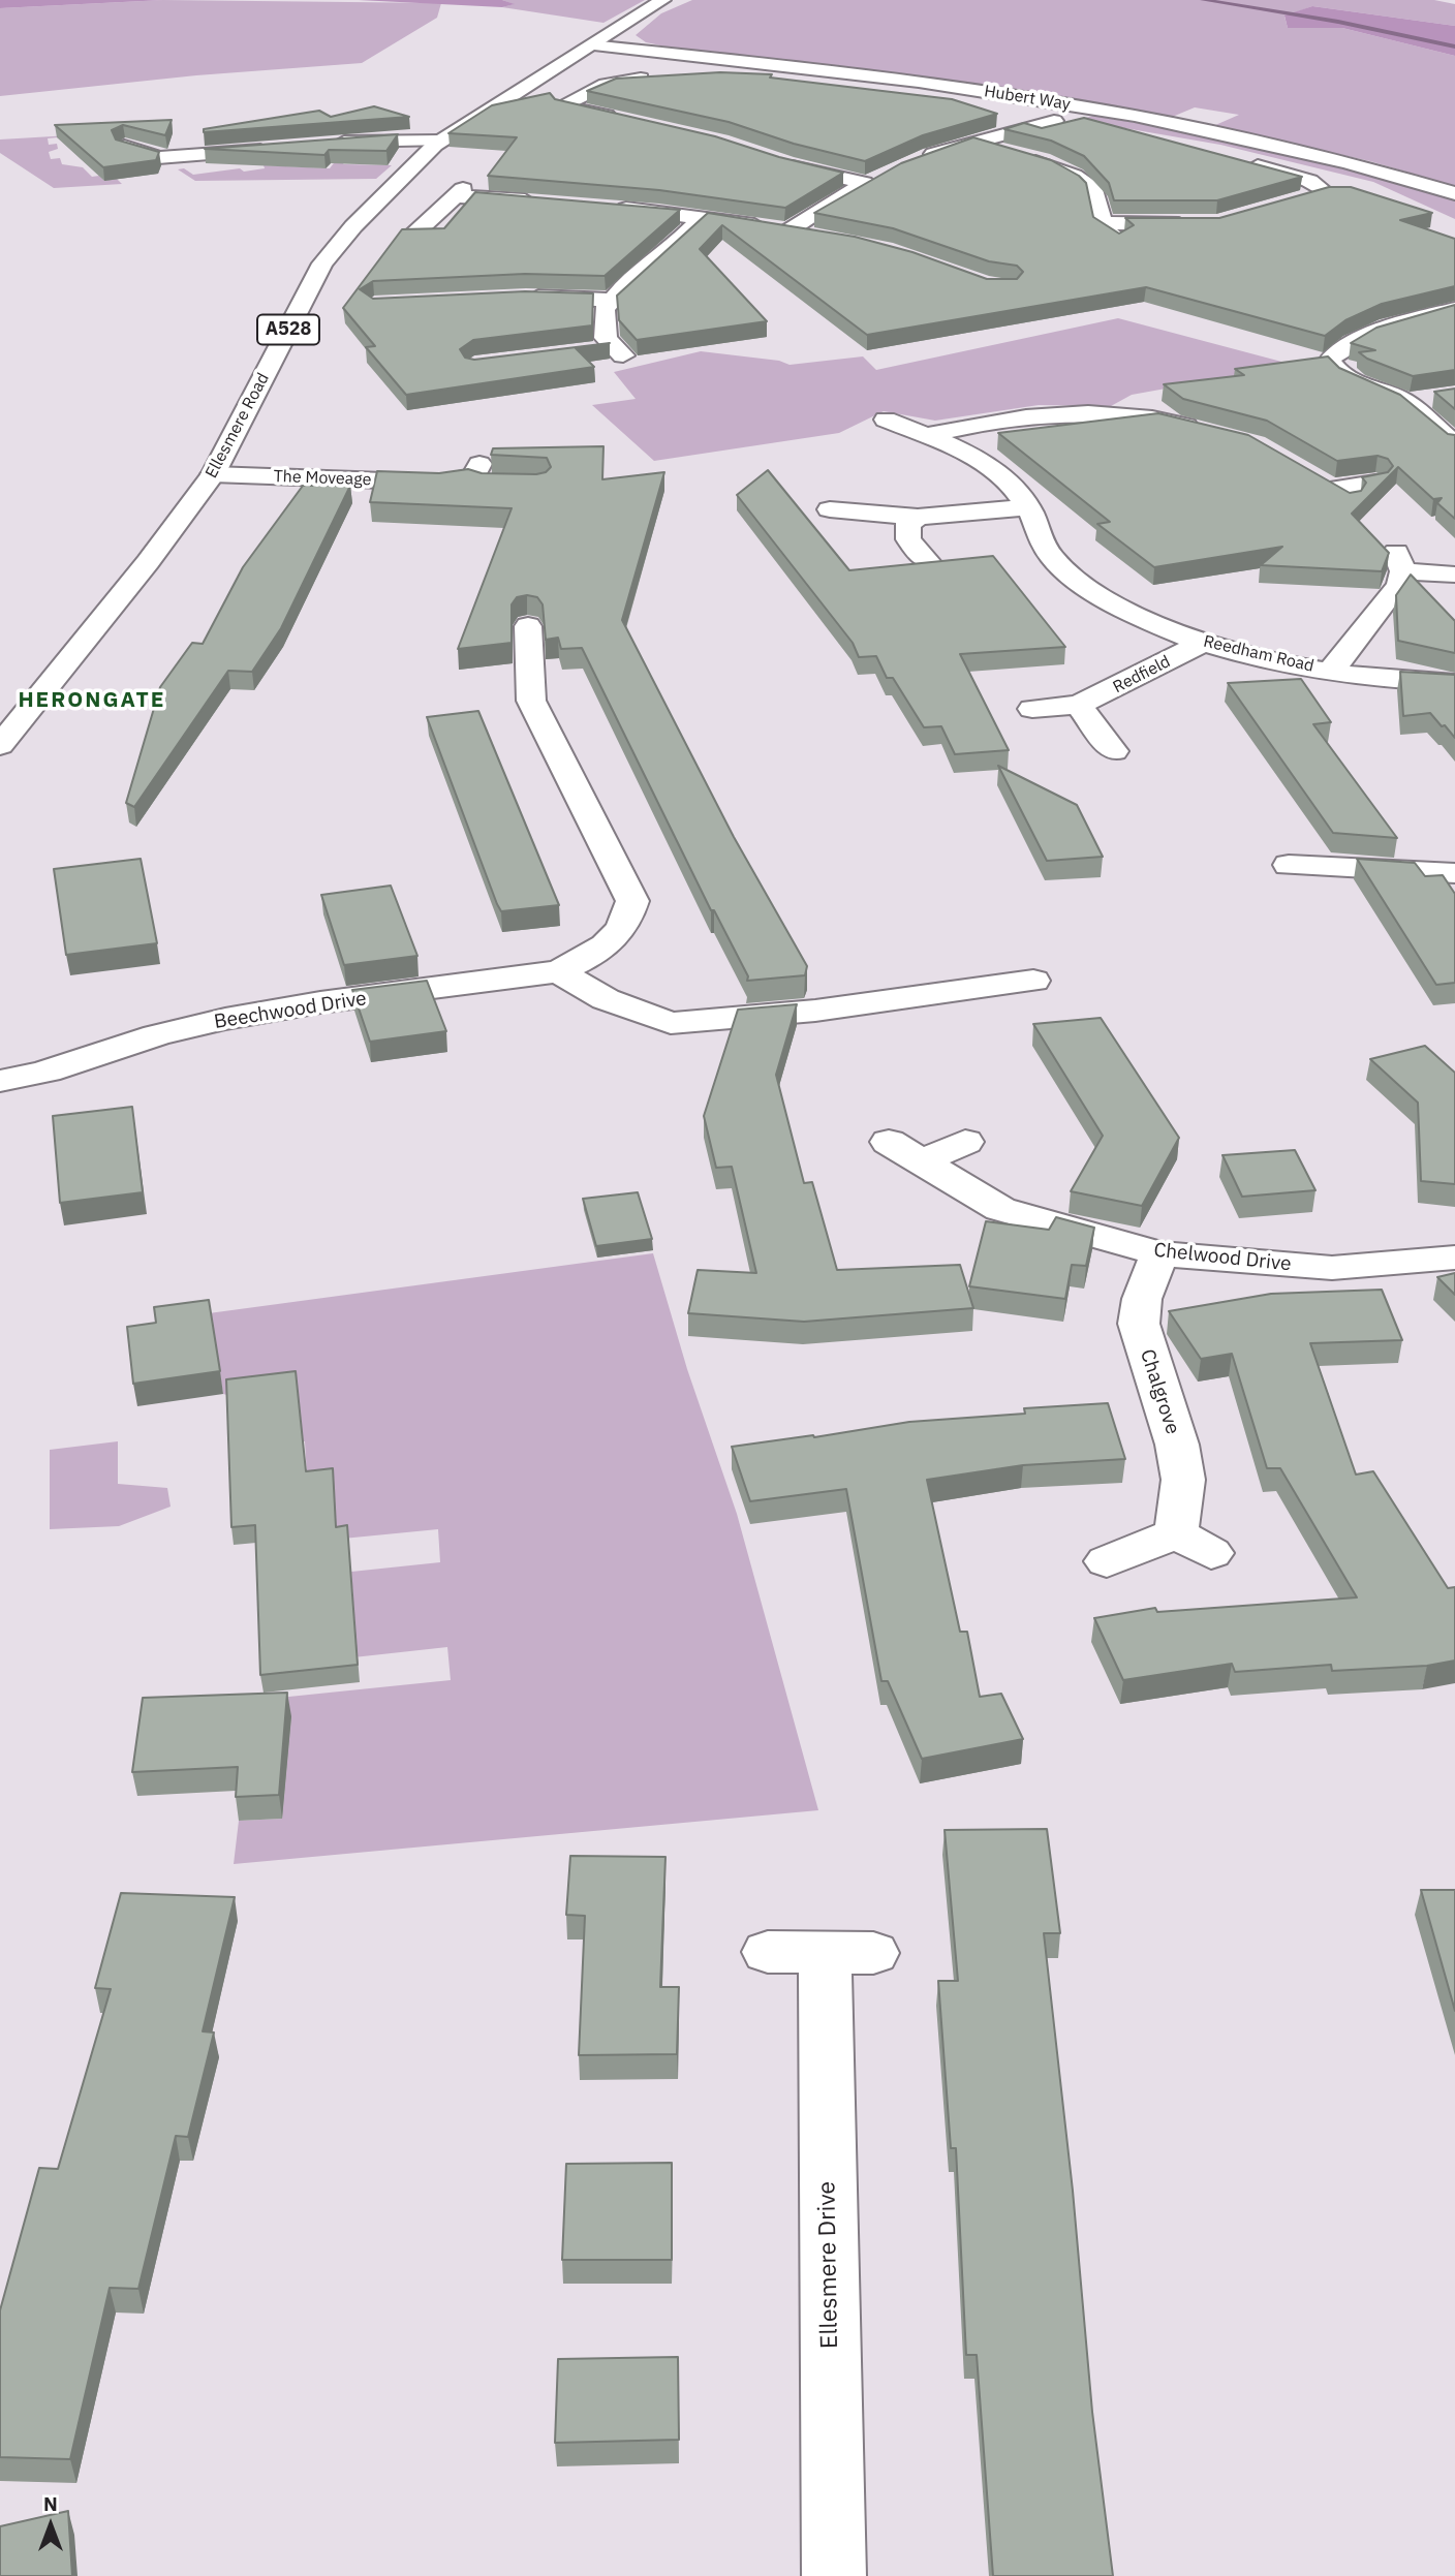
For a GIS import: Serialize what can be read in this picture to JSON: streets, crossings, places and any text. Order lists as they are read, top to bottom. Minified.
{"streets":{"street":["Hubert Way","A528","Ellesmere Road","The Moveage","Reedham Road","Redfield","Beechwood Drive","Chelwood Drive","Chalgrove","Ellesmere Drive"]},"crossings":[["Hubert Way","Ellesmere Road"],["Ellesmere Road","The Moveage"],["Reedham Road","Redfield"],["Chelwood Drive","Chalgrove"]],"districts":["HERONGATE"],"north":"top"}
